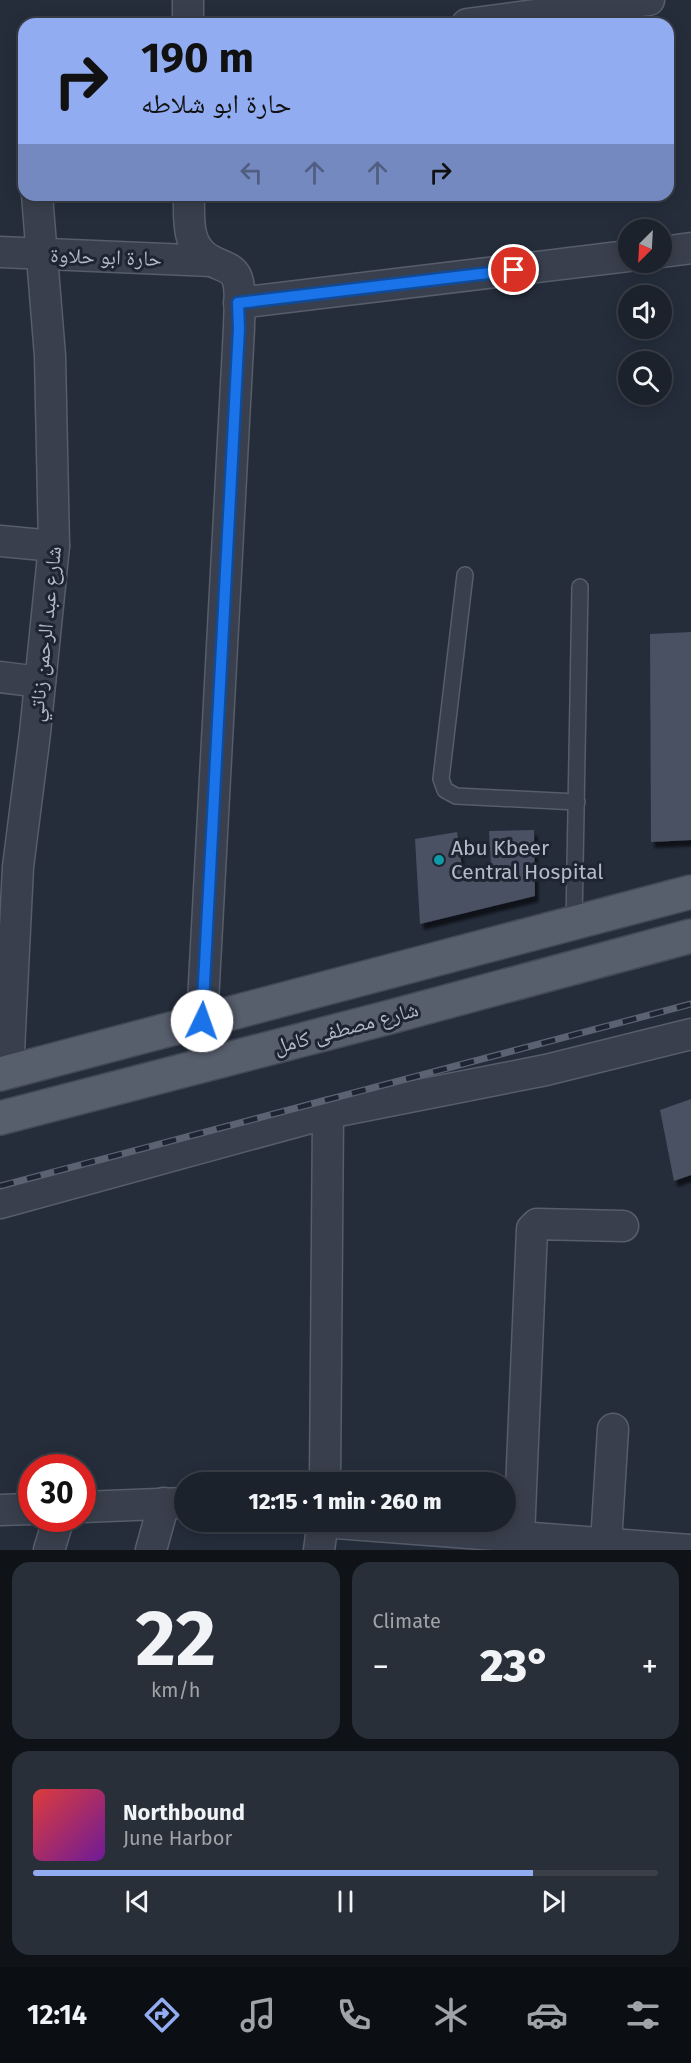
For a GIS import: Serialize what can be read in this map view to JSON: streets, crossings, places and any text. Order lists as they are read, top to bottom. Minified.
{"streets":{"main road":["شارع مصطفى كامل"],"street":["حارة ابو حلاوة","شارع عبد الرحمن زناتي"]},"crossings":[["حارة ابو حلاوة","شارع عبد الرحمن زناتي"],["شارع عبد الرحمن زناتي","شارع مصطفى كامل"]],"places":["Abu Kbeer Central Hospital"],"north":"bottom left","page":{"turn":["190 m","حارة ابو شلاطه"],"limit":"30","trip":"12:15 · 1 min · 260 m","tile":[["22","km/h"],"Climate"],"heat":["−","23°","+"],"song":["Northbound","June Harbor"],"tabs":"12:14"}}
